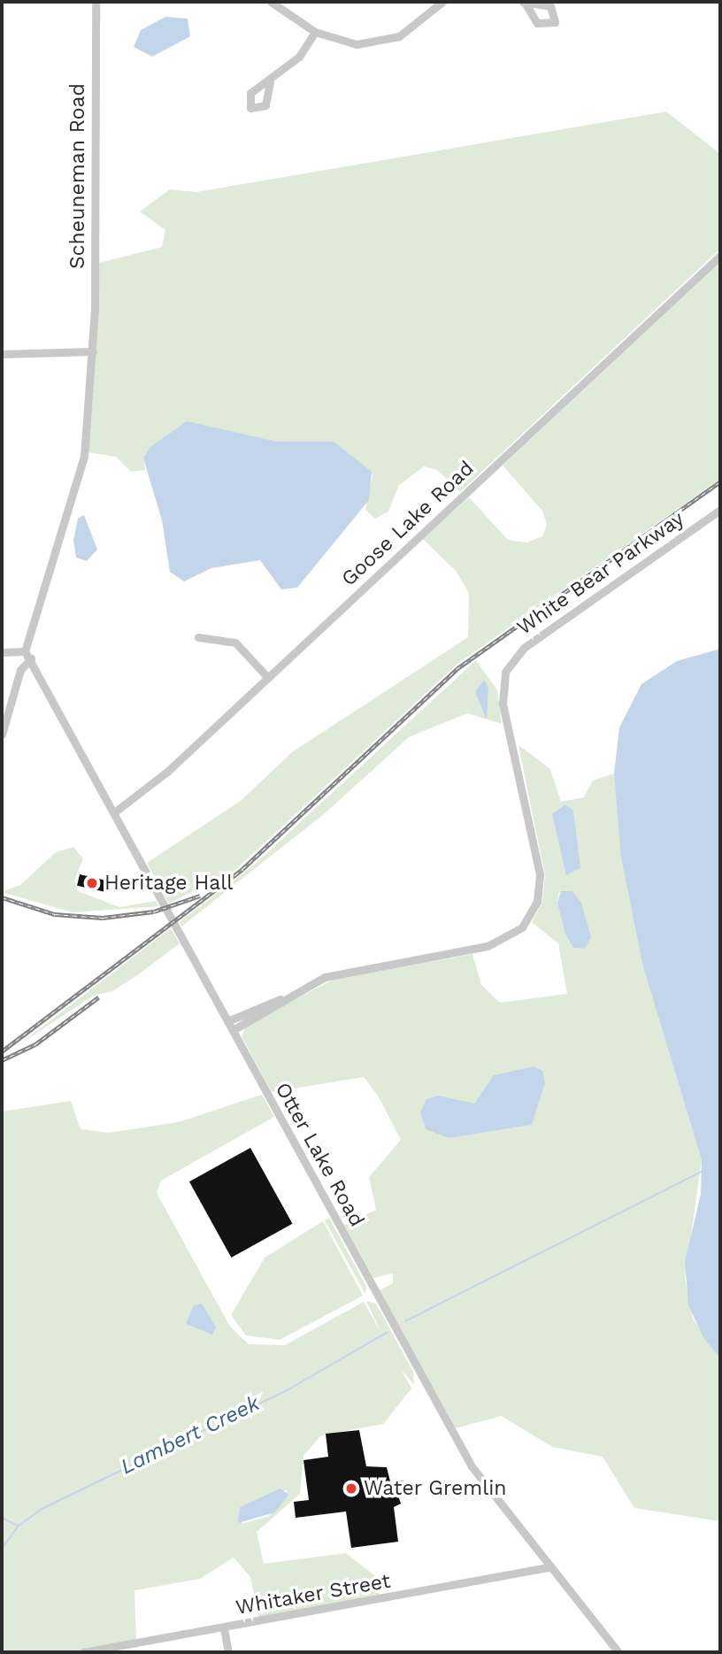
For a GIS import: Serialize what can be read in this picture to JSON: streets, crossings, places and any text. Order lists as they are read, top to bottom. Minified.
{"streets":{"street":["Scheuneman Road","Goose Lake Road","White Bear Parkway","Otter Lake Road","Whitaker Street"]},"crossings":[["Scheuneman Road","Otter Lake Road"],["Goose Lake Road","Otter Lake Road"],["White Bear Parkway","Otter Lake Road"],["Otter Lake Road","Whitaker Street"]],"water":["Lambert Creek"],"places":["Heritage Hall","Water Gremlin"]}
